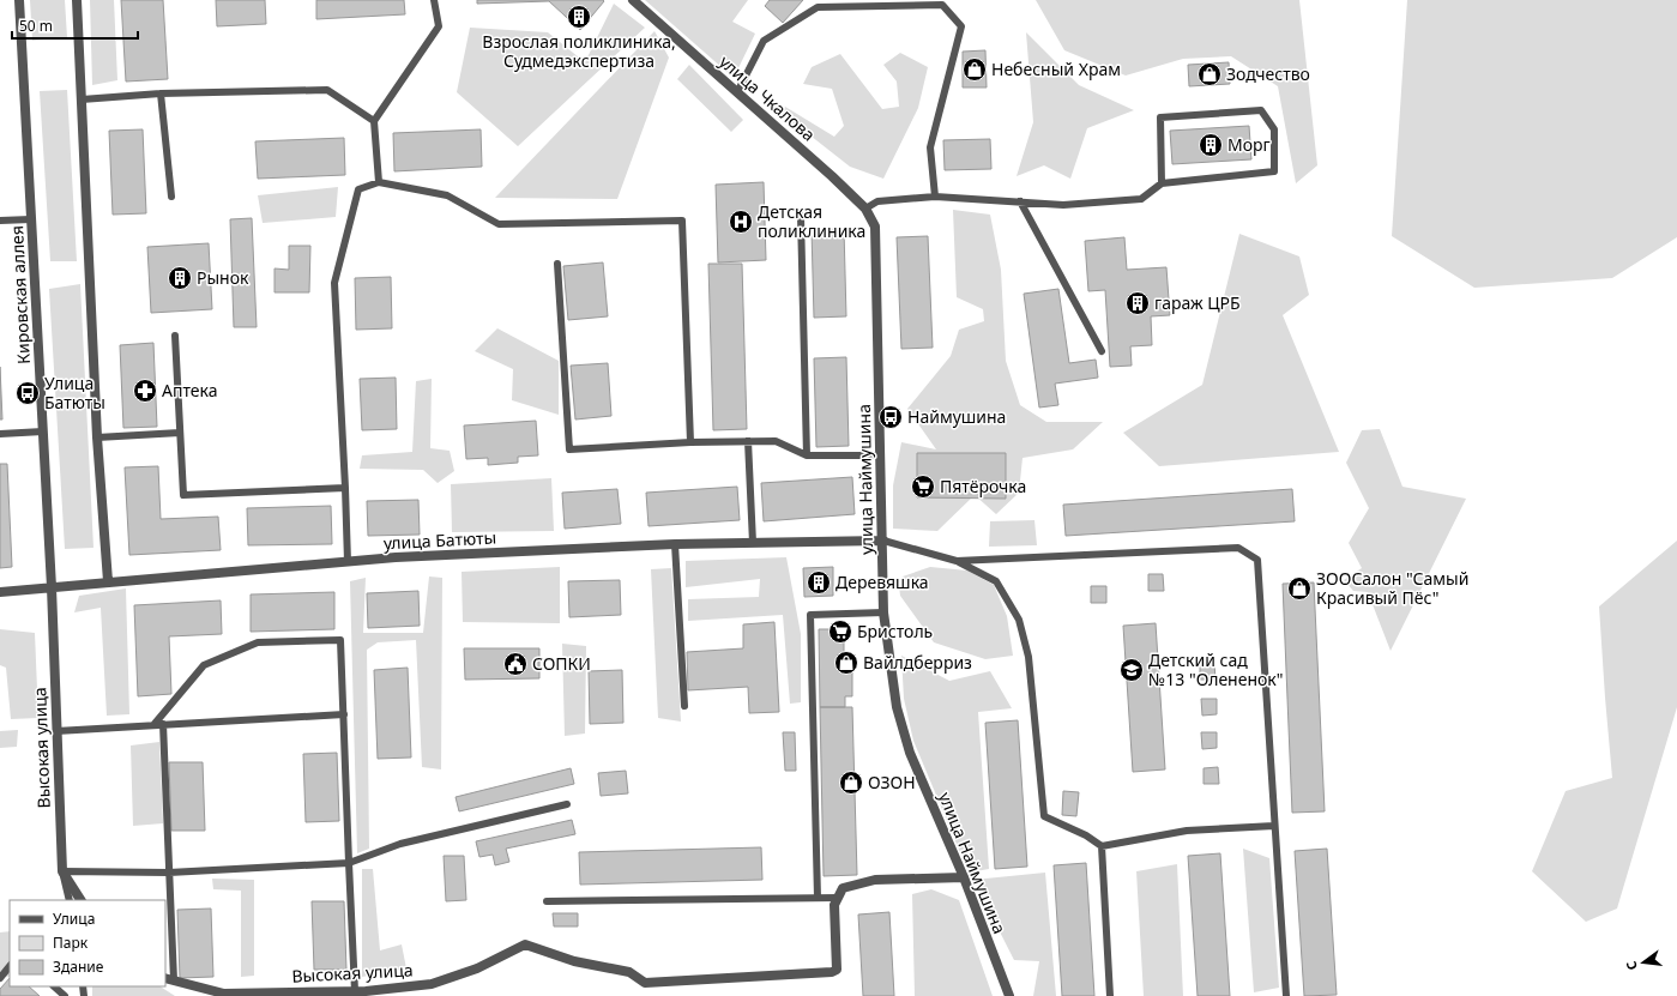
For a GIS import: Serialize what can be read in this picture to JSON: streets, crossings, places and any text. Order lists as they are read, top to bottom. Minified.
{"streets":{"street":["улица Чкалова","Кировская аллея","улица Наймушина","улица Батюты","Высокая улица"]},"crossings":[["улица Чкалова","улица Наймушина"],["Кировская аллея","улица Батюты"],["Кировская аллея","Высокая улица"],["улица Наймушина","улица Батюты"],["улица Батюты","Высокая улица"]],"places":{"building":["Взрослая поликлиника, Судмедэкспертиза","Морг","Рынок","гараж ЦРБ","Деревяшка"],"shop":["Небесный Храм","Зодчество","ЗООСалон \"Самый Красивый Пёс\"","Вайлдберриз","ОЗОН"],"hospital":["Детская поликлиника"],"pharmacy":["Аптека"],"bus stop":["Улица Батюты","Наймушина"],"supermarket":["Пятёрочка","Бристоль"],"public building":["СОПКИ"],"school or university":["Детский сад №13 \"Олененок\""]},"legend":["Улица","Парк","Здание"],"scale_bar":"50 m","north":"left"}
